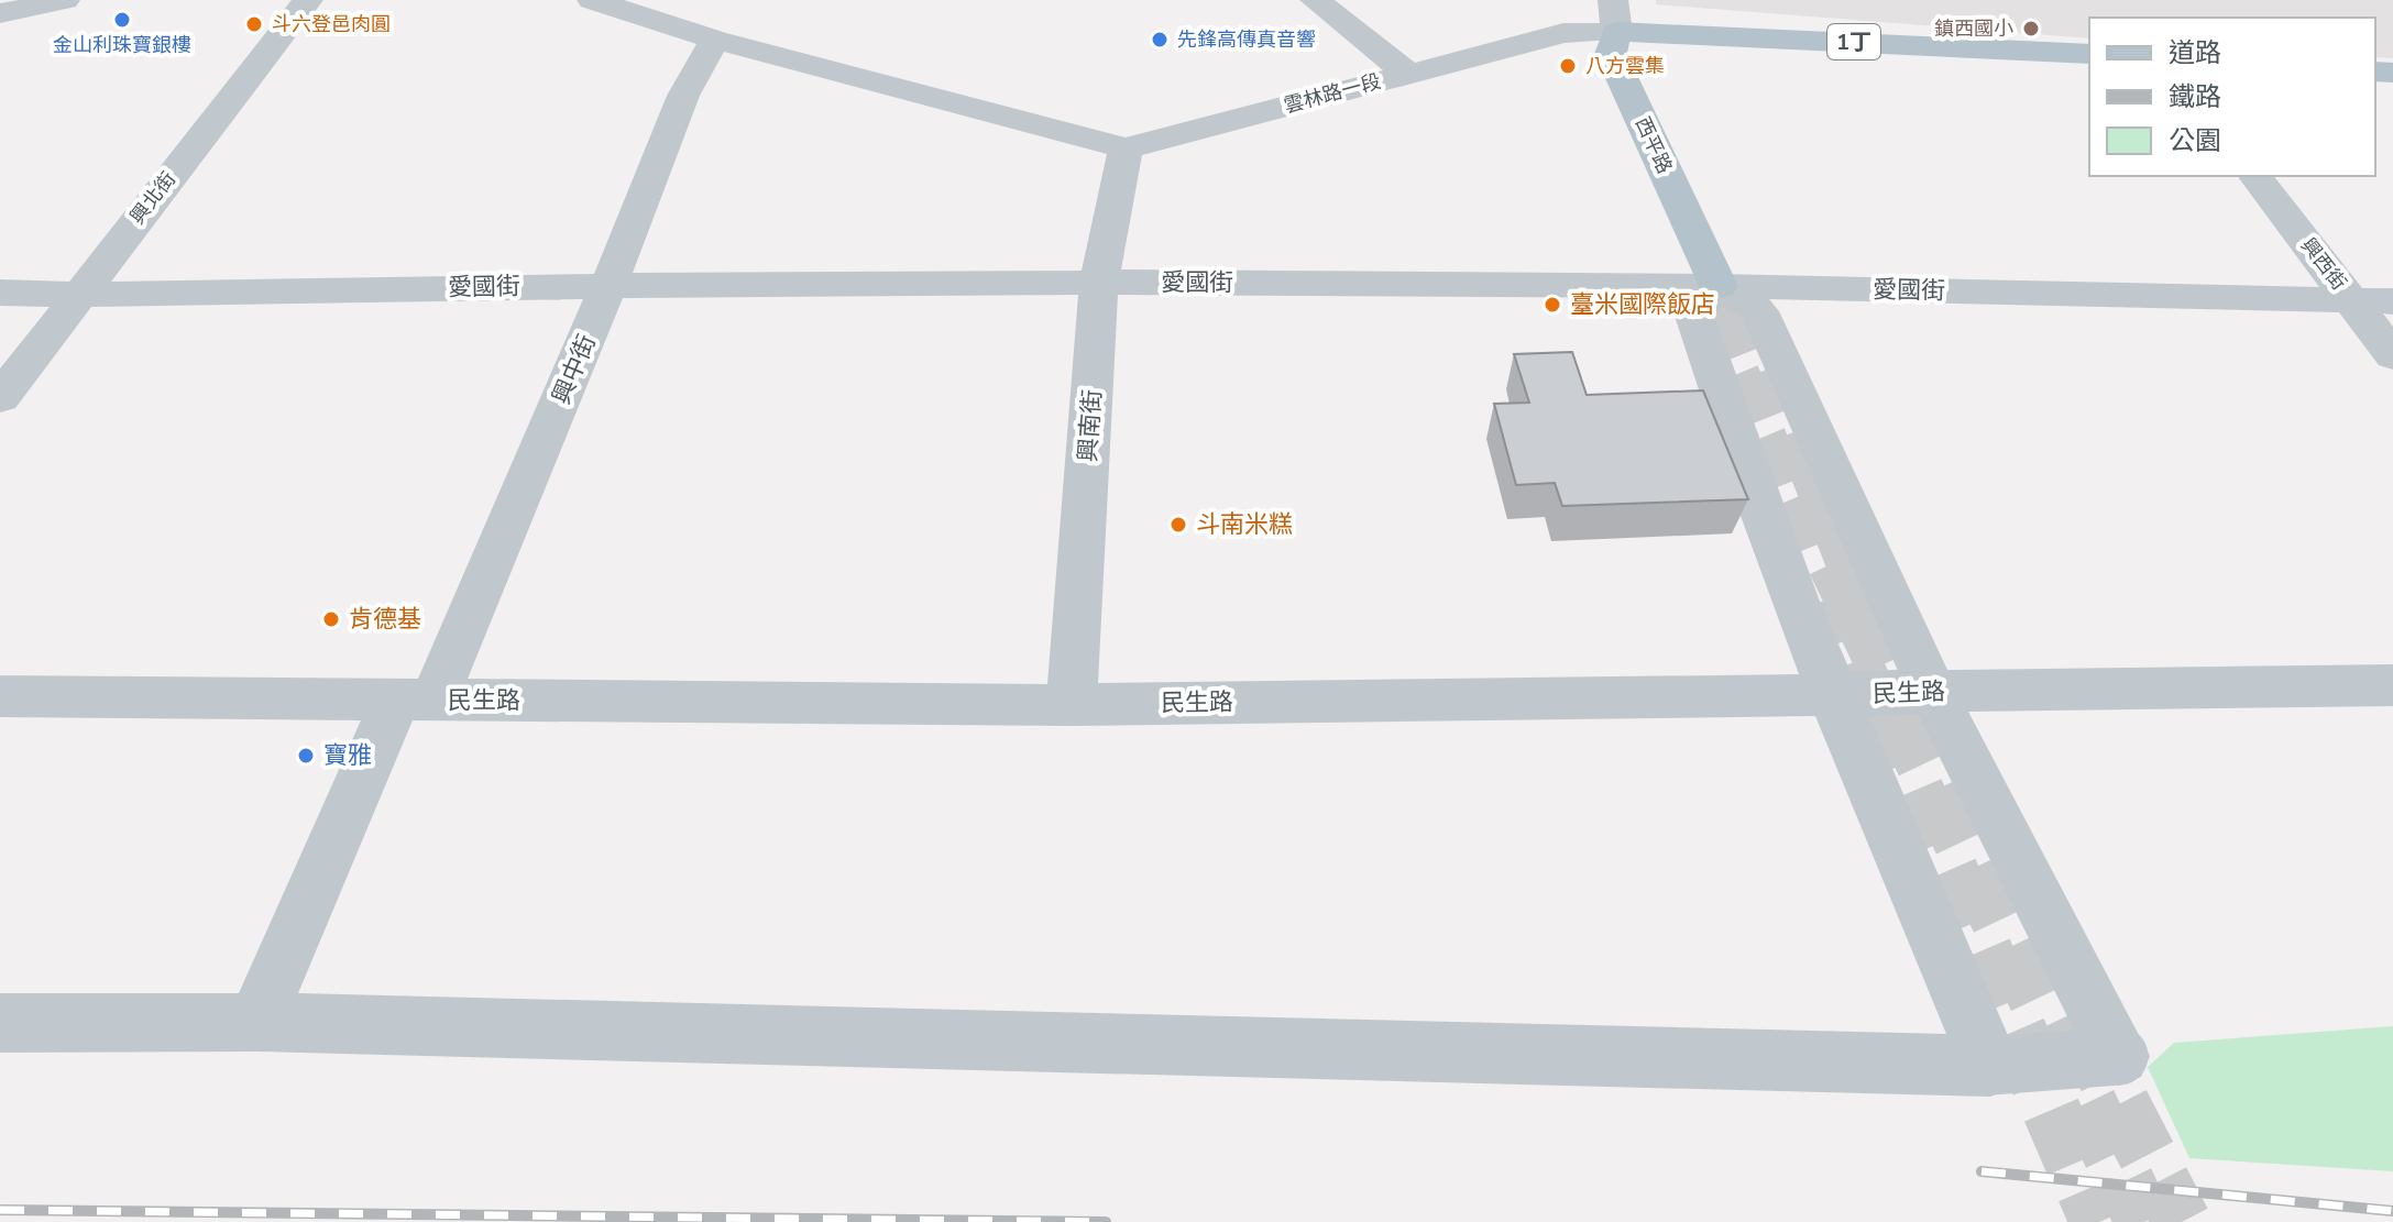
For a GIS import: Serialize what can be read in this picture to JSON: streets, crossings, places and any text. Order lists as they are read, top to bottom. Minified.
{"streets":{"main road":["1丁","雲林路一段","西平路"],"street":["興北街","興西街","愛國街","興中街","興南街","民生路"]},"crossings":[["雲林路一段","西平路"],["雲林路一段","興中街"],["雲林路一段","興南街"],["西平路","愛國街"],["興北街","愛國街"],["興西街","愛國街"],["愛國街","興中街"],["愛國街","興南街"],["興中街","民生路"],["興南街","民生路"]],"places":["金山利珠寶銀樓","斗六登邑肉圓","鎮西國小","先鋒高傳真音響","八方雲集","臺米國際飯店","斗南米糕","肯德基","寶雅"],"legend":["道路","鐵路","公園"]}
